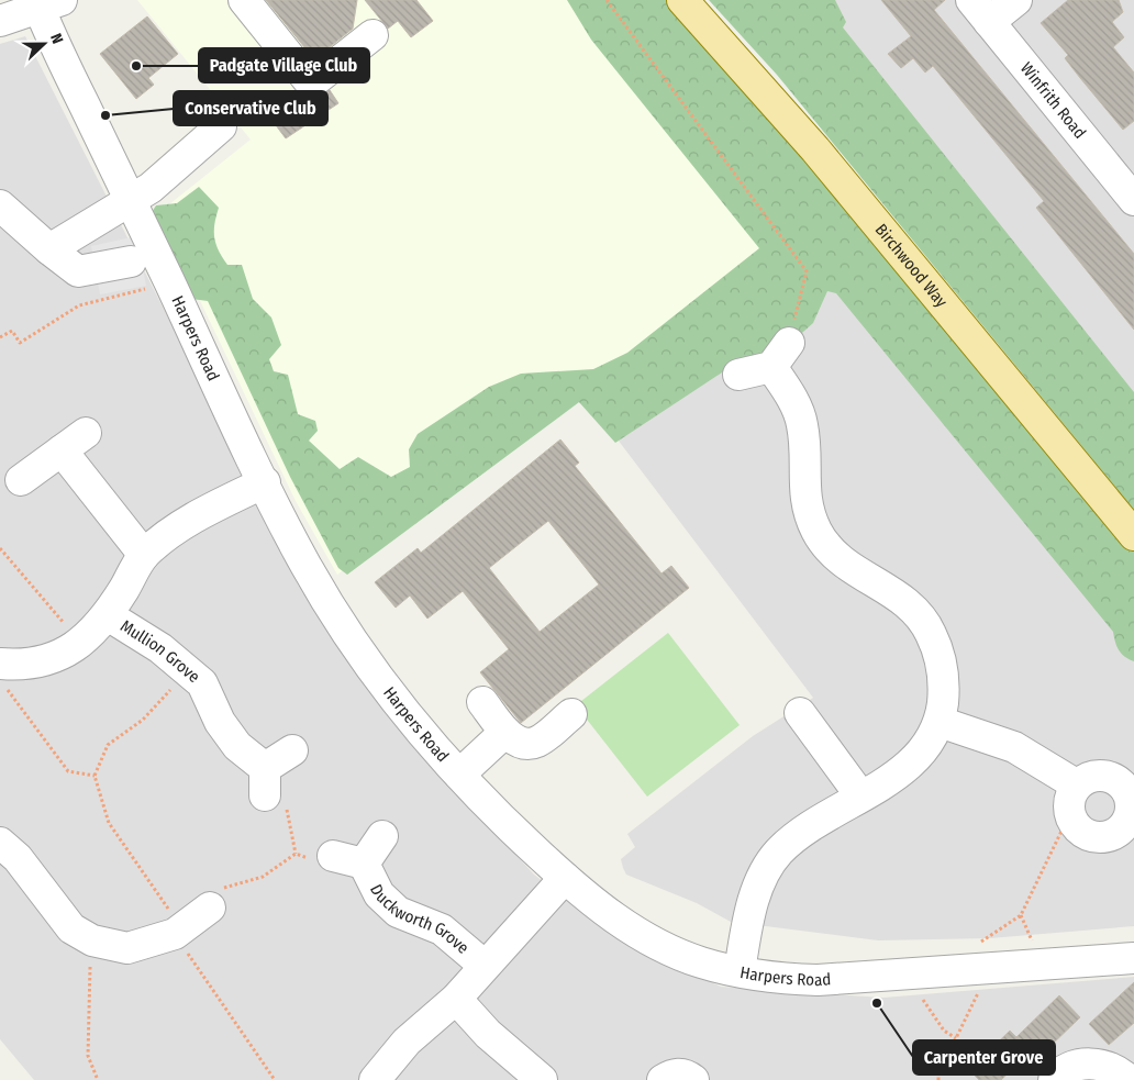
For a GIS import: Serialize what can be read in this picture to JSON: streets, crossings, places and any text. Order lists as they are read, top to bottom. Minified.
{"streets":{"main road":["Birchwood Way"],"street":["Winfrith Road","Harpers Road","Mullion Grove","Duckworth Grove"]},"crossings":[["Harpers Road","Mullion Grove"],["Harpers Road","Duckworth Grove"]],"places":["Padgate Village Club","Conservative Club","Carpenter Grove"],"north":"right"}
